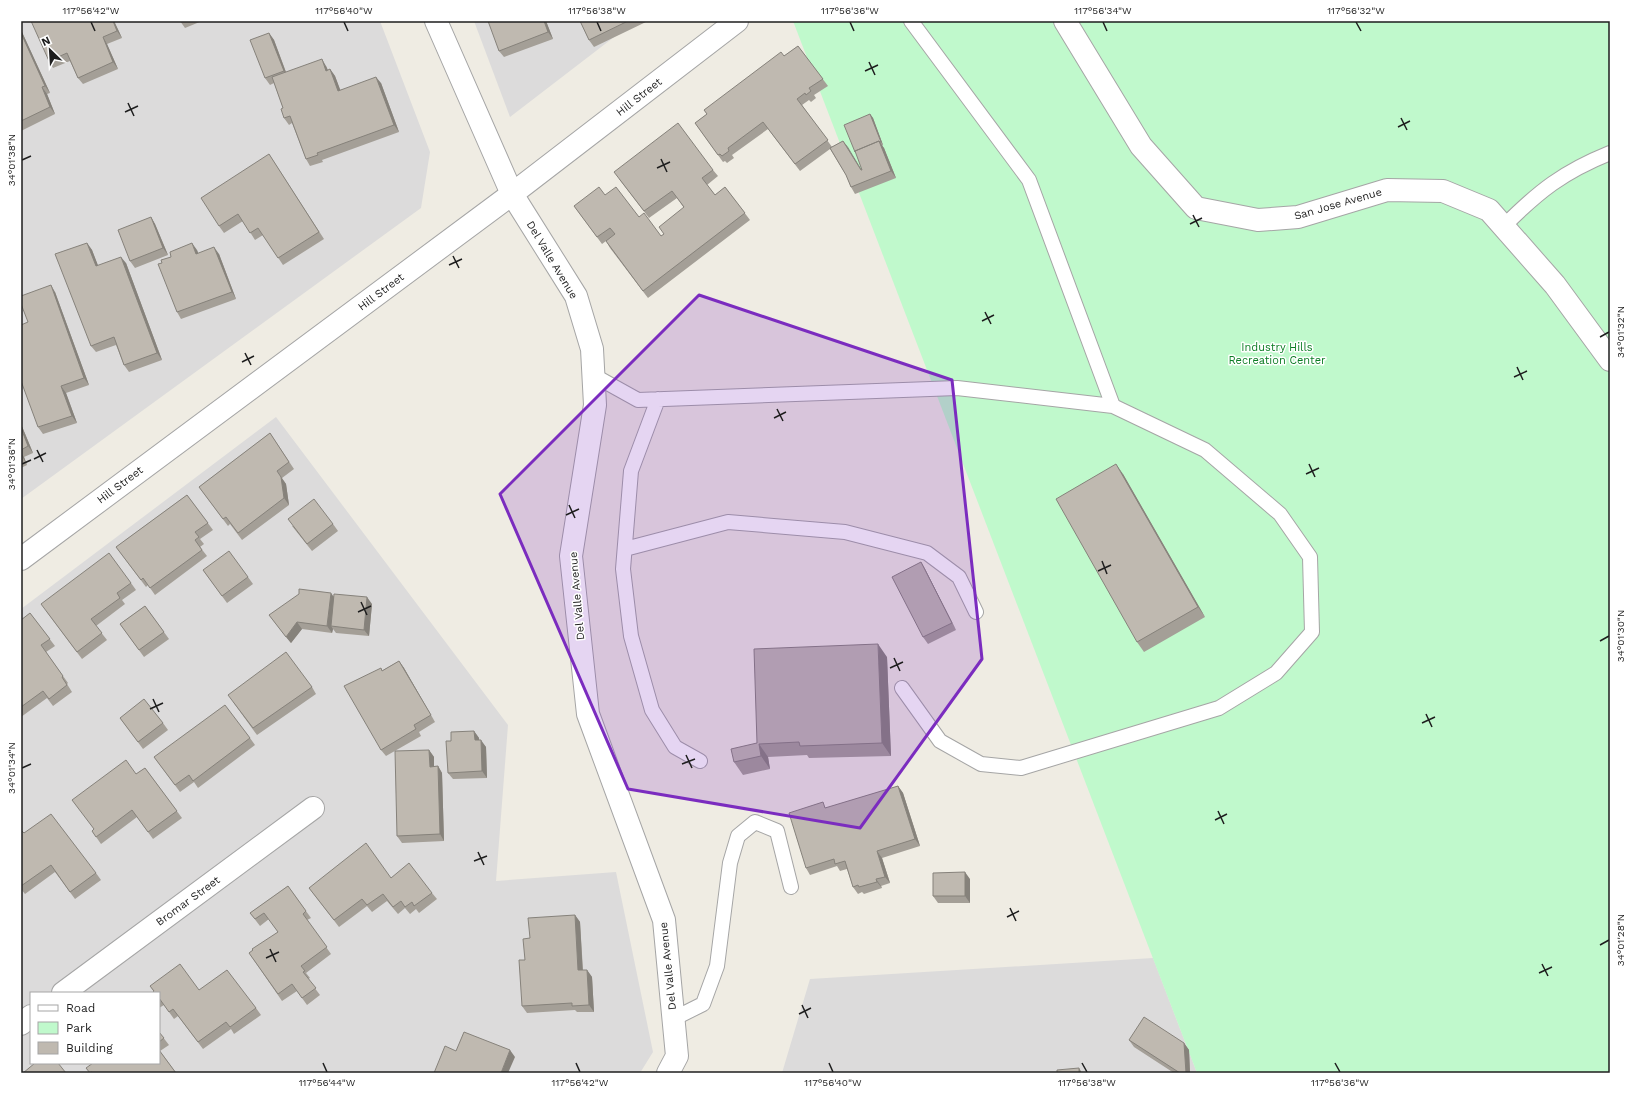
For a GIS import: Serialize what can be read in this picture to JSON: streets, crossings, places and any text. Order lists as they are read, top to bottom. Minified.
{"streets":{"street":["Hill Street","San Jose Avenue","Del Valle Avenue","Bromar Street"]},"crossings":[["Hill Street","Del Valle Avenue"]],"parks":["Industry Hills Recreation Center"],"legend":["Road","Park","Building"],"north":"top left","coordinates":["117°56'42\"W","117°56'40\"W","117°56'38\"W","117°56'36\"W","117°56'34\"W","117°56'32\"W","34°01'38\"N","34°01'32\"N","34°01'36\"N","34°01'30\"N","34°01'34\"N","34°01'28\"N","117°56'44\"W"]}
